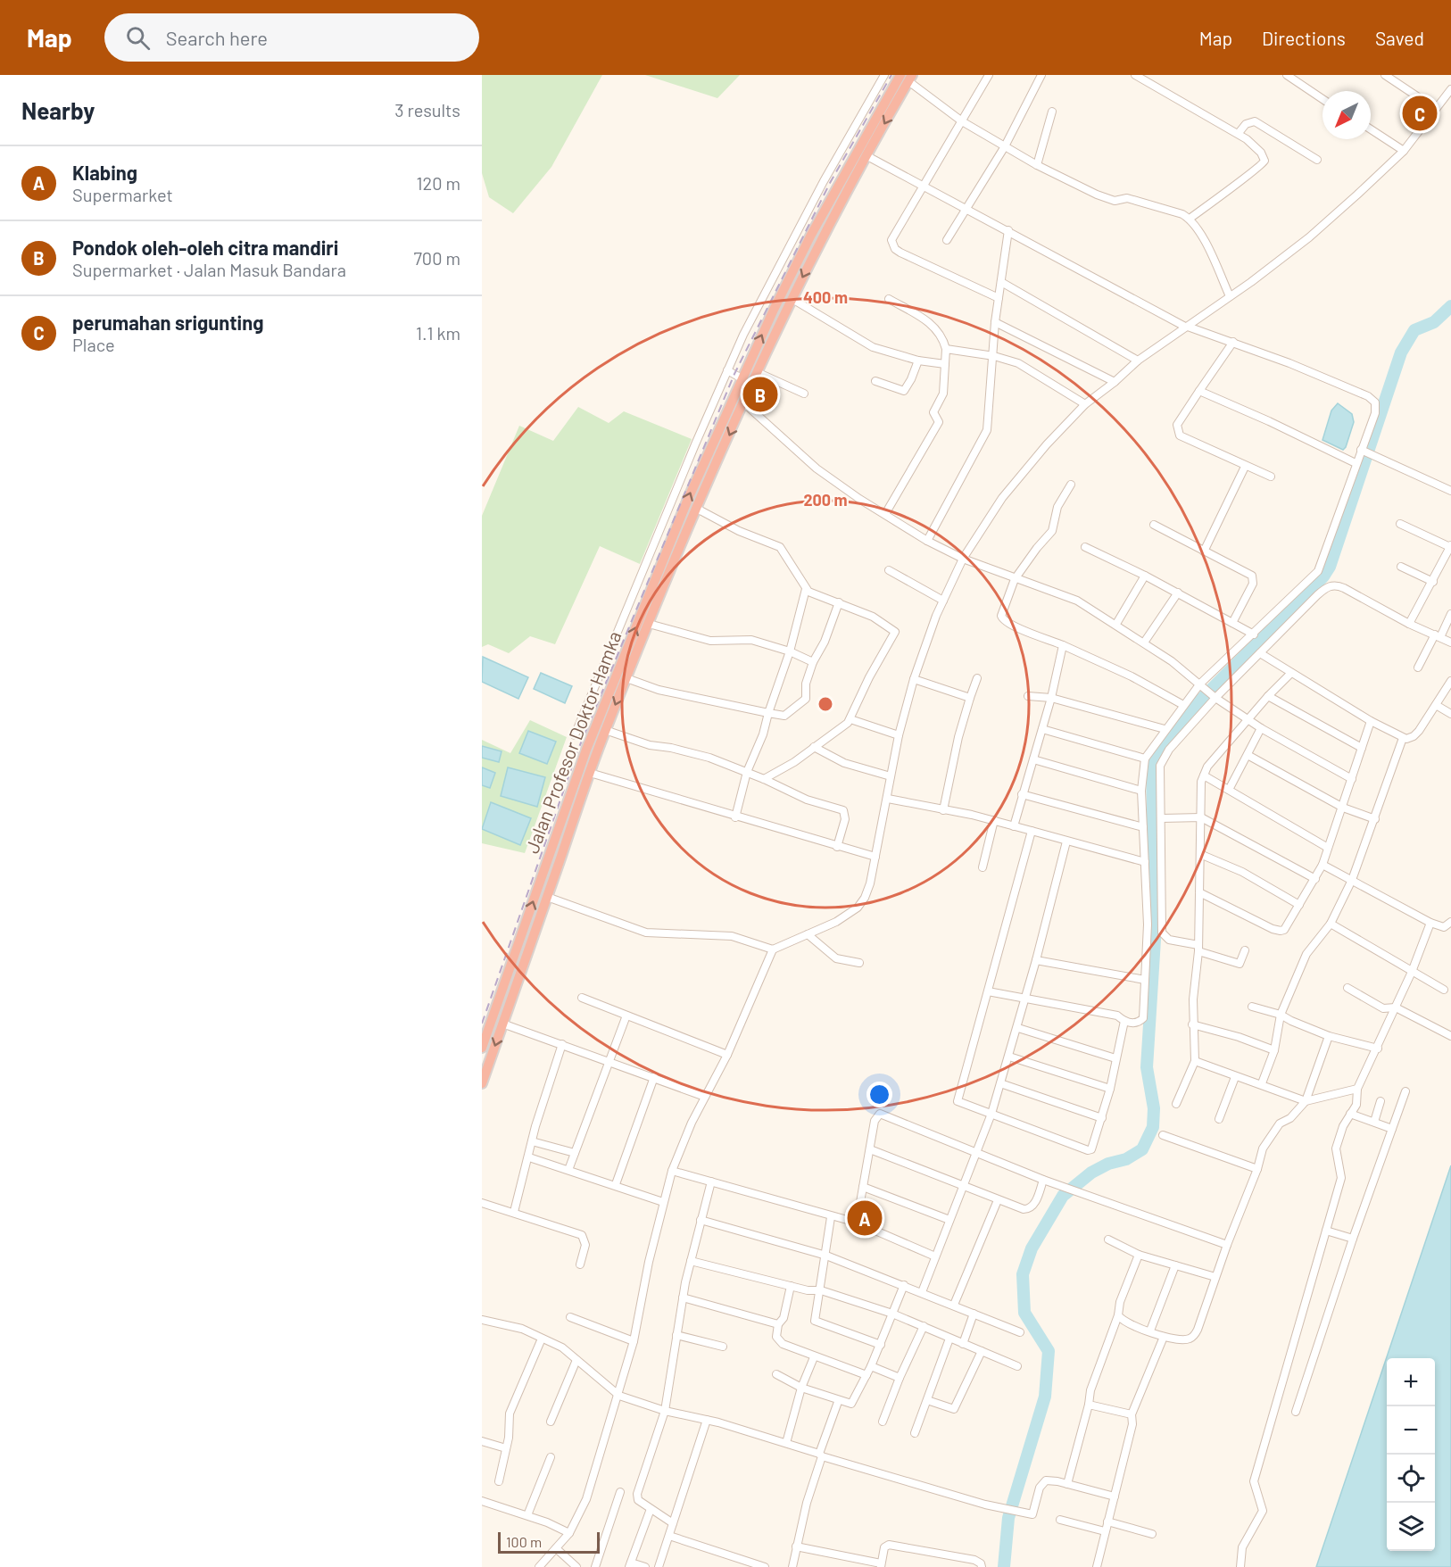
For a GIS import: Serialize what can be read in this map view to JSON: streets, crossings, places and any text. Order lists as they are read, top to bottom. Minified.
{"streets":{"highway":["Jalan Profesor Doktor Hamka"]},"scale_bar":"100 m","north":"bottom left","page":{"header":"Map","search":"Search here","nav":["Map","Directions","Saved"],"heading":["Nearby","3 results"],"pins":["C","B","A"],"list":[{"mark":"A","name":"Klabing","note":"Supermarket","value":"120 m"},{"mark":"B","name":"Pondok oleh-oleh citra mandiri","note":"Supermarket · Jalan Masuk Bandara","value":"700 m"},{"mark":"C","name":"perumahan srigunting","note":"Place","value":"1.1 km"}],"map_buttons":["+","−"],"scale":"100 m"},"rings":["400 m","200 m"]}
